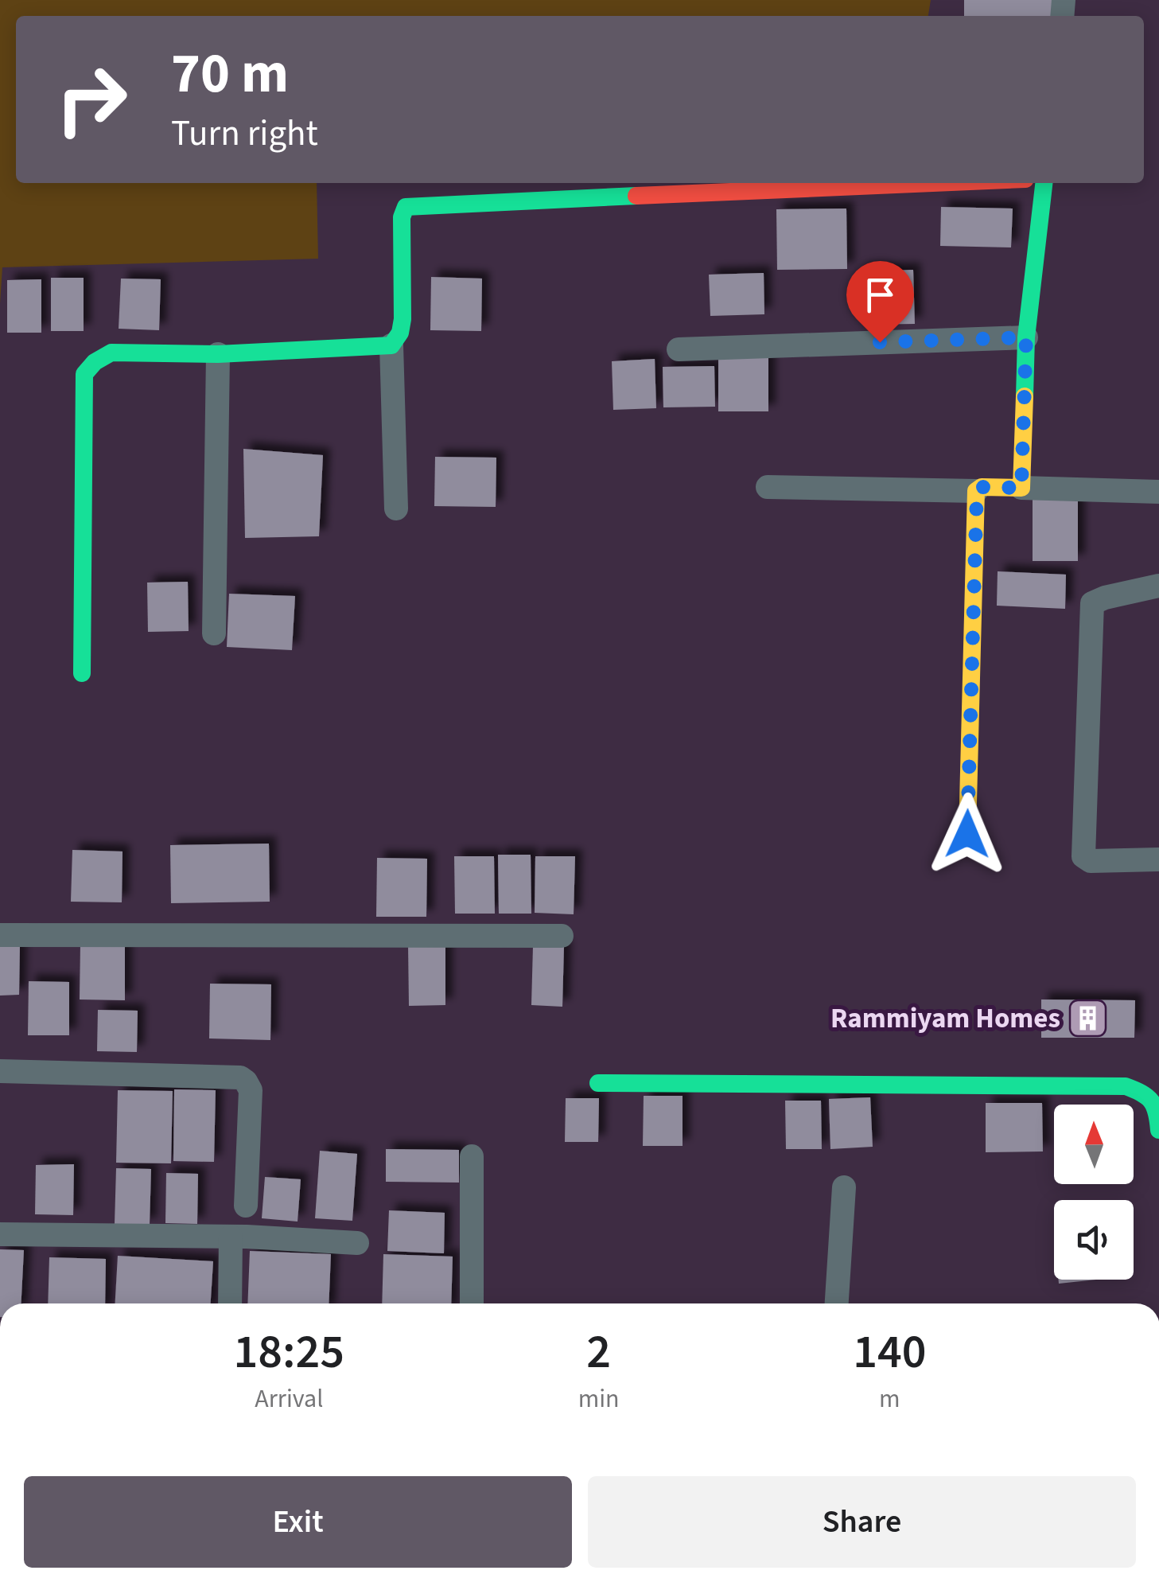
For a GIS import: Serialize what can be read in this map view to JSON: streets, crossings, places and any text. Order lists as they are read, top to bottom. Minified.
{"places":{"building":["Rammiyam Homes"]},"north":"top","page":{"turn":["70 m","Turn right"],"eta":["18:25","Arrival","2","min","140","m"],"buttons":["Exit","Share"]}}
